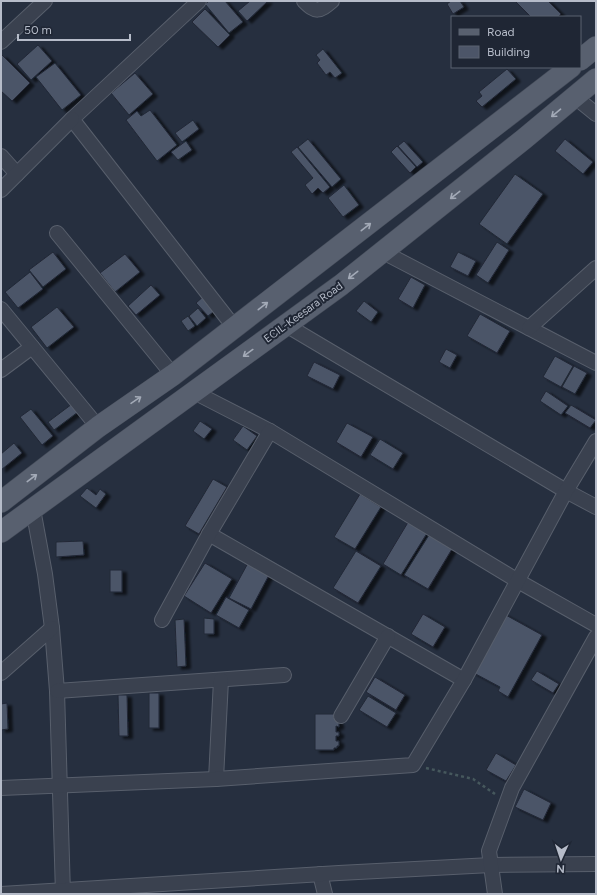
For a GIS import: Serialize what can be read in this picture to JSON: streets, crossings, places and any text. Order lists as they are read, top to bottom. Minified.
{"streets":{"main road":["ECIL-Keesara Road"]},"legend":["Road","Building"],"scale_bar":"50 m","north":"bottom"}
